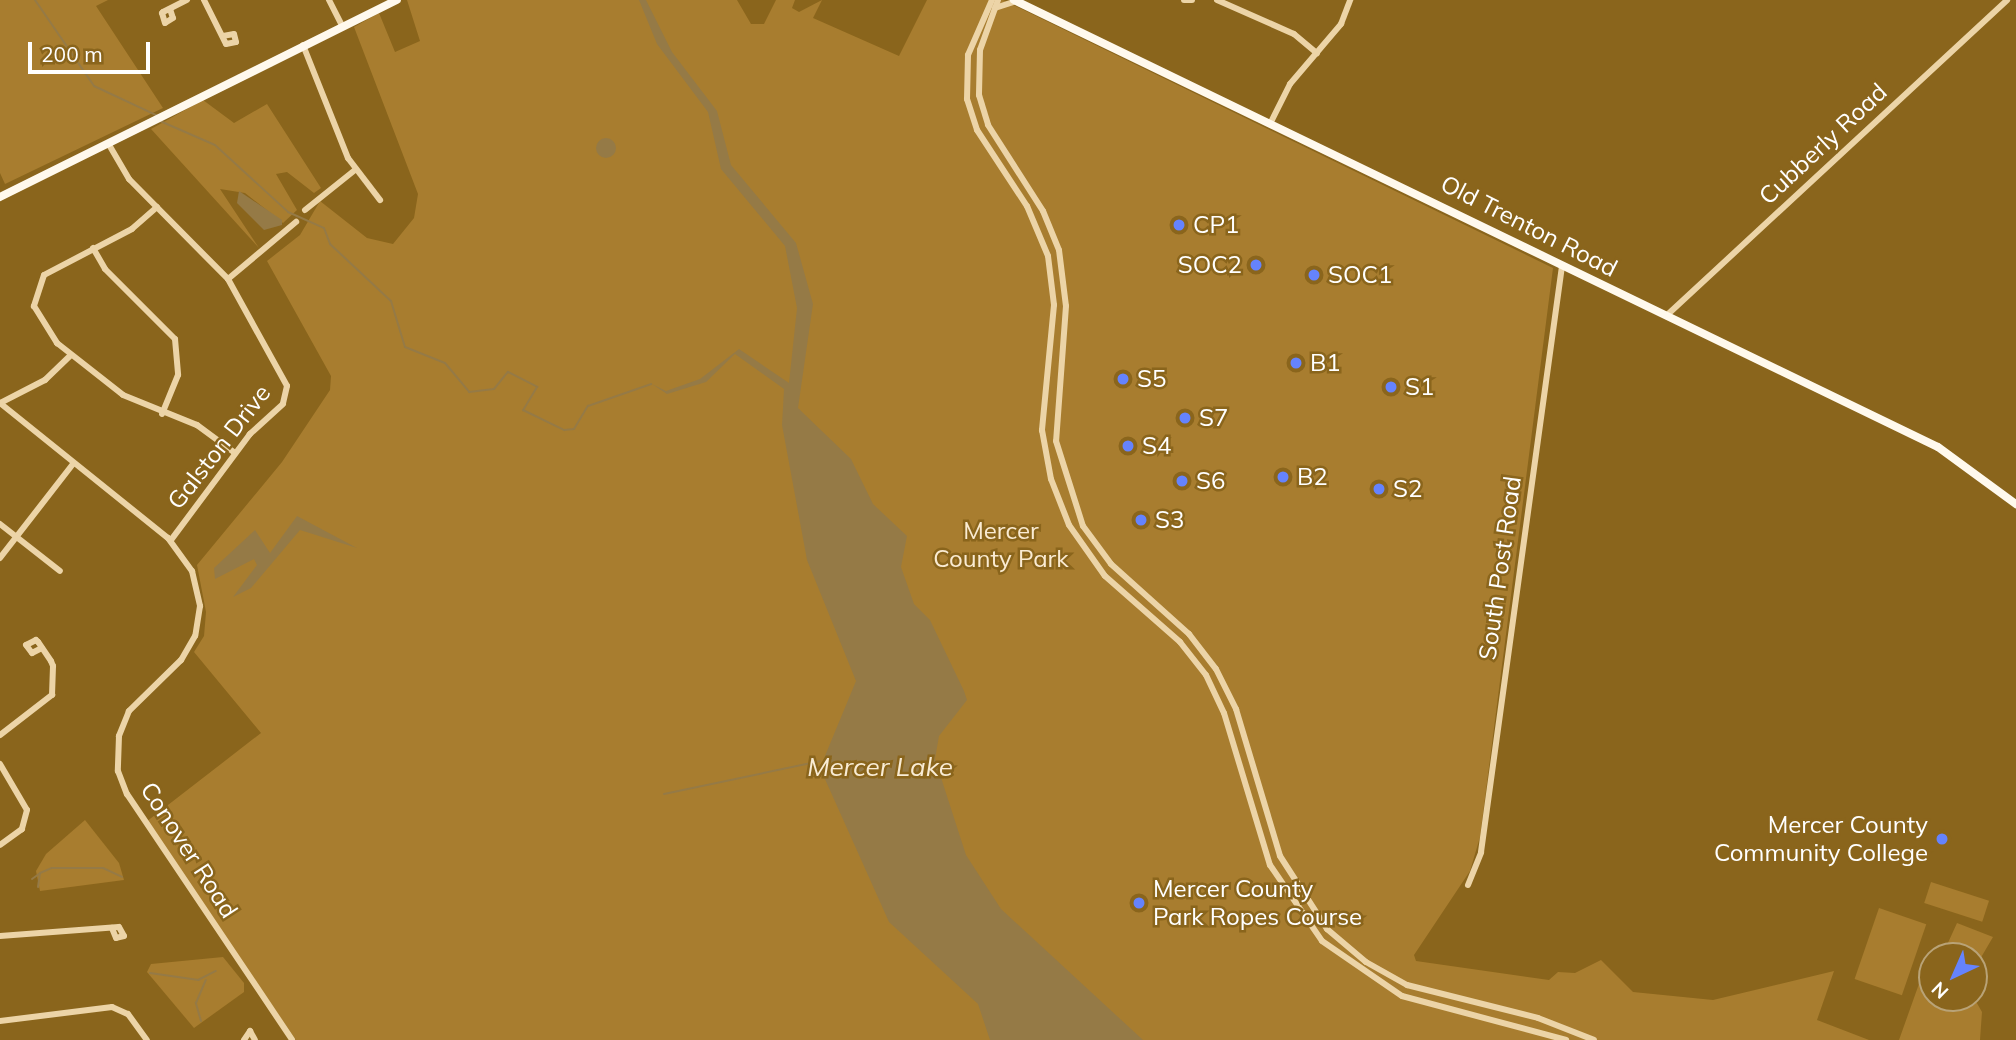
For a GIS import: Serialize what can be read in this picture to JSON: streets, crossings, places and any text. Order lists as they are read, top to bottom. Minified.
{"streets":{"main road":["Old Trenton Road"],"street":["Cubberly Road","Galston Drive","South Post Road","Conover Road"]},"crossings":[["Cubberly Road","Old Trenton Road"],["Old Trenton Road","South Post Road"],["Galston Drive","Conover Road"]],"water":["Mercer Lake"],"parks":["Mercer County Park"],"places":["CP1","SOC2","SOC1","B1","S5","S1","S7","S4","B2","S6","S2","S3","Mercer County Community College","Mercer County Park Ropes Course"],"scale_bar":"200 m","north":"bottom left"}
